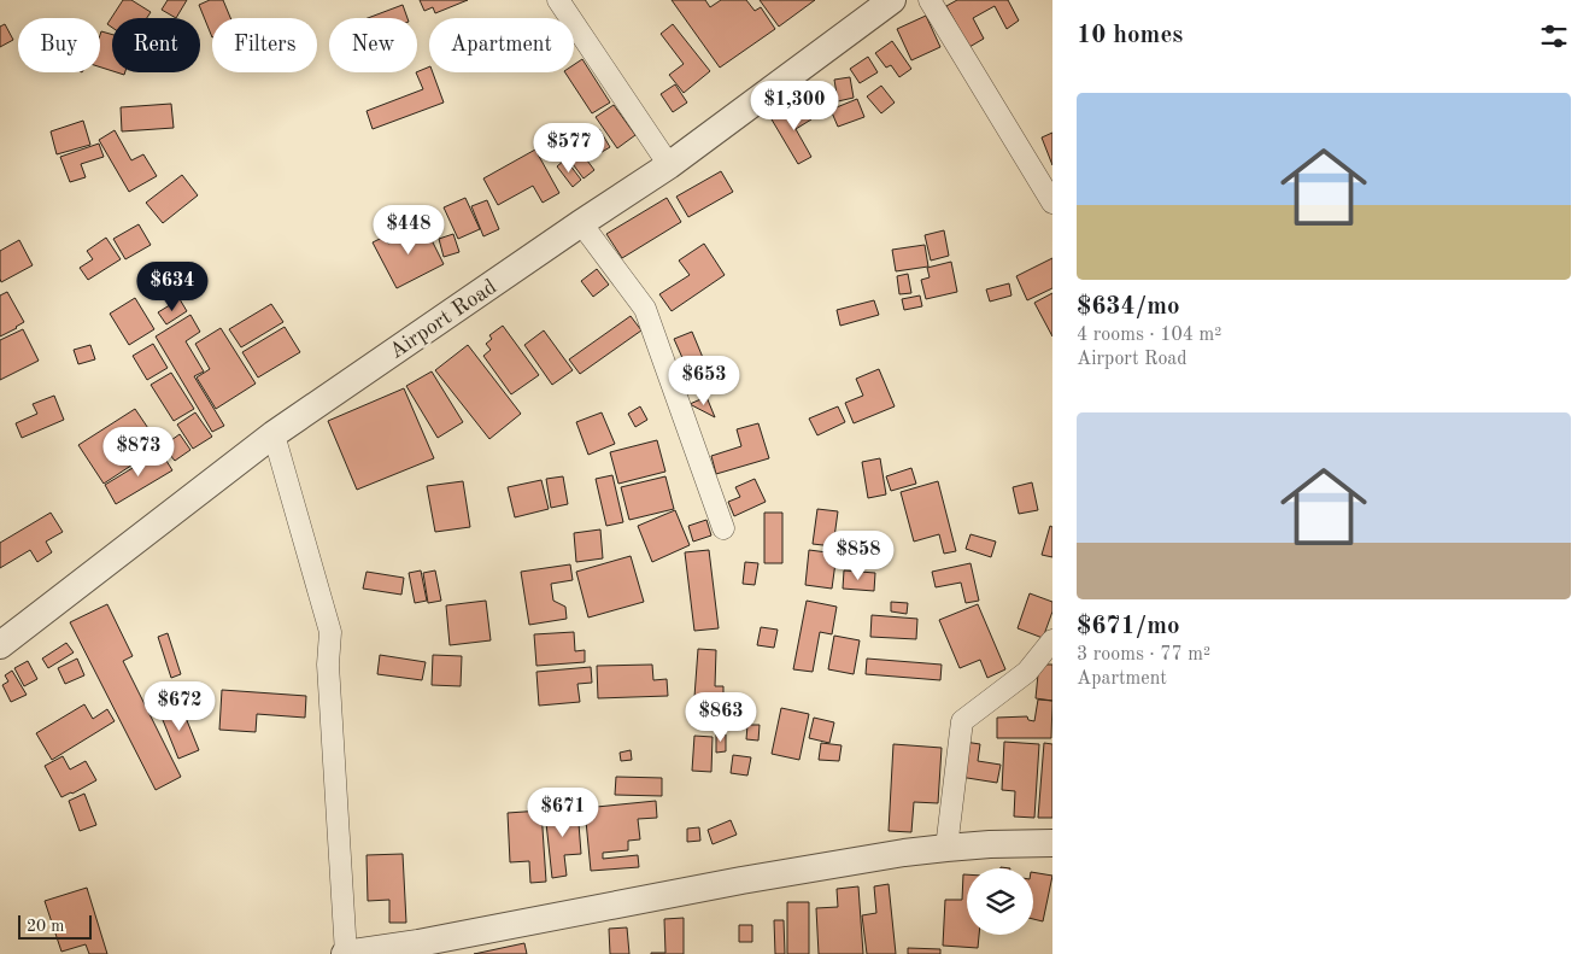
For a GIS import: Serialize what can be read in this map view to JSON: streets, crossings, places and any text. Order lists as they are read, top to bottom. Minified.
{"streets":{"street":["Airport Road"]},"scale_bar":"20 m","page":{"heading":"10 homes","chip":["Buy","Rent","Filters","New","Apartment"],"list":[{"name":"$634/mo","note":"4 rooms · 104 m² · Airport Road"},{"name":"$671/mo","note":"3 rooms · 77 m² · Apartment"}],"price":["$1,300","$577","$448","$634","$653","$873","$858","$672","$863","$671"],"scale":"20 m"}}
